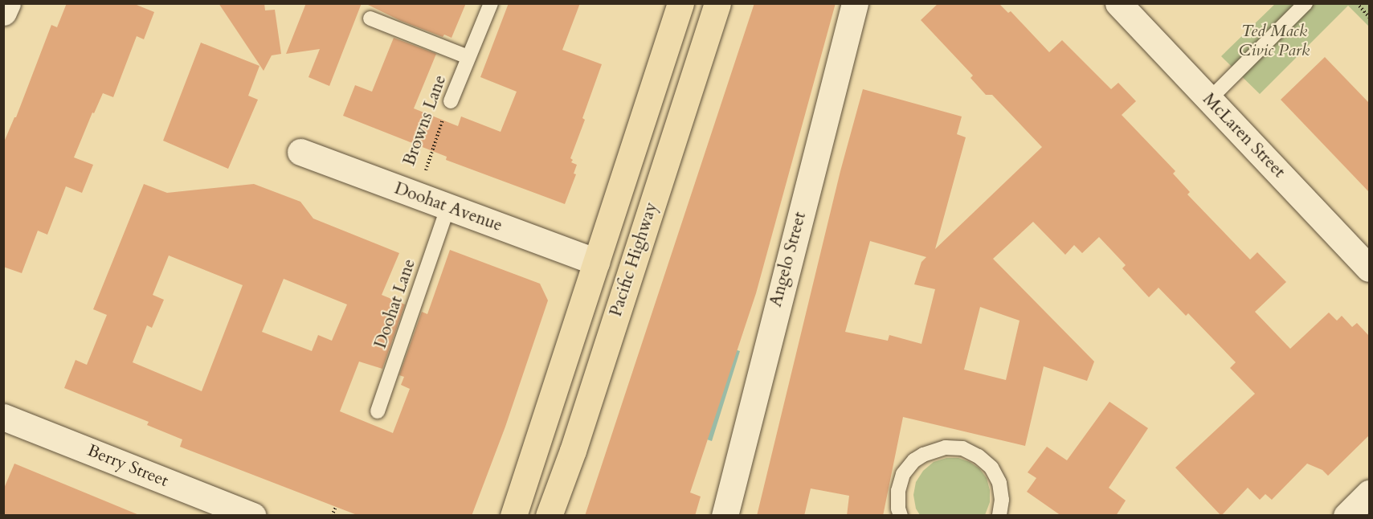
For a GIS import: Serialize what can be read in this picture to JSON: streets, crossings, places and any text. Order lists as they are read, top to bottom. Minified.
{"streets":{"main road":["Pacific Highway"],"street":["McLaren Street","Doohat Avenue","Angelo Street","Berry Street"],"lane":["Browns Lane","Doohat Lane"]},"crossings":[["Browns Lane","Doohat Avenue"],["Doohat Avenue","Pacific Highway"],["Doohat Avenue","Doohat Lane"]],"parks":["Ted Mack Civic Park"]}
